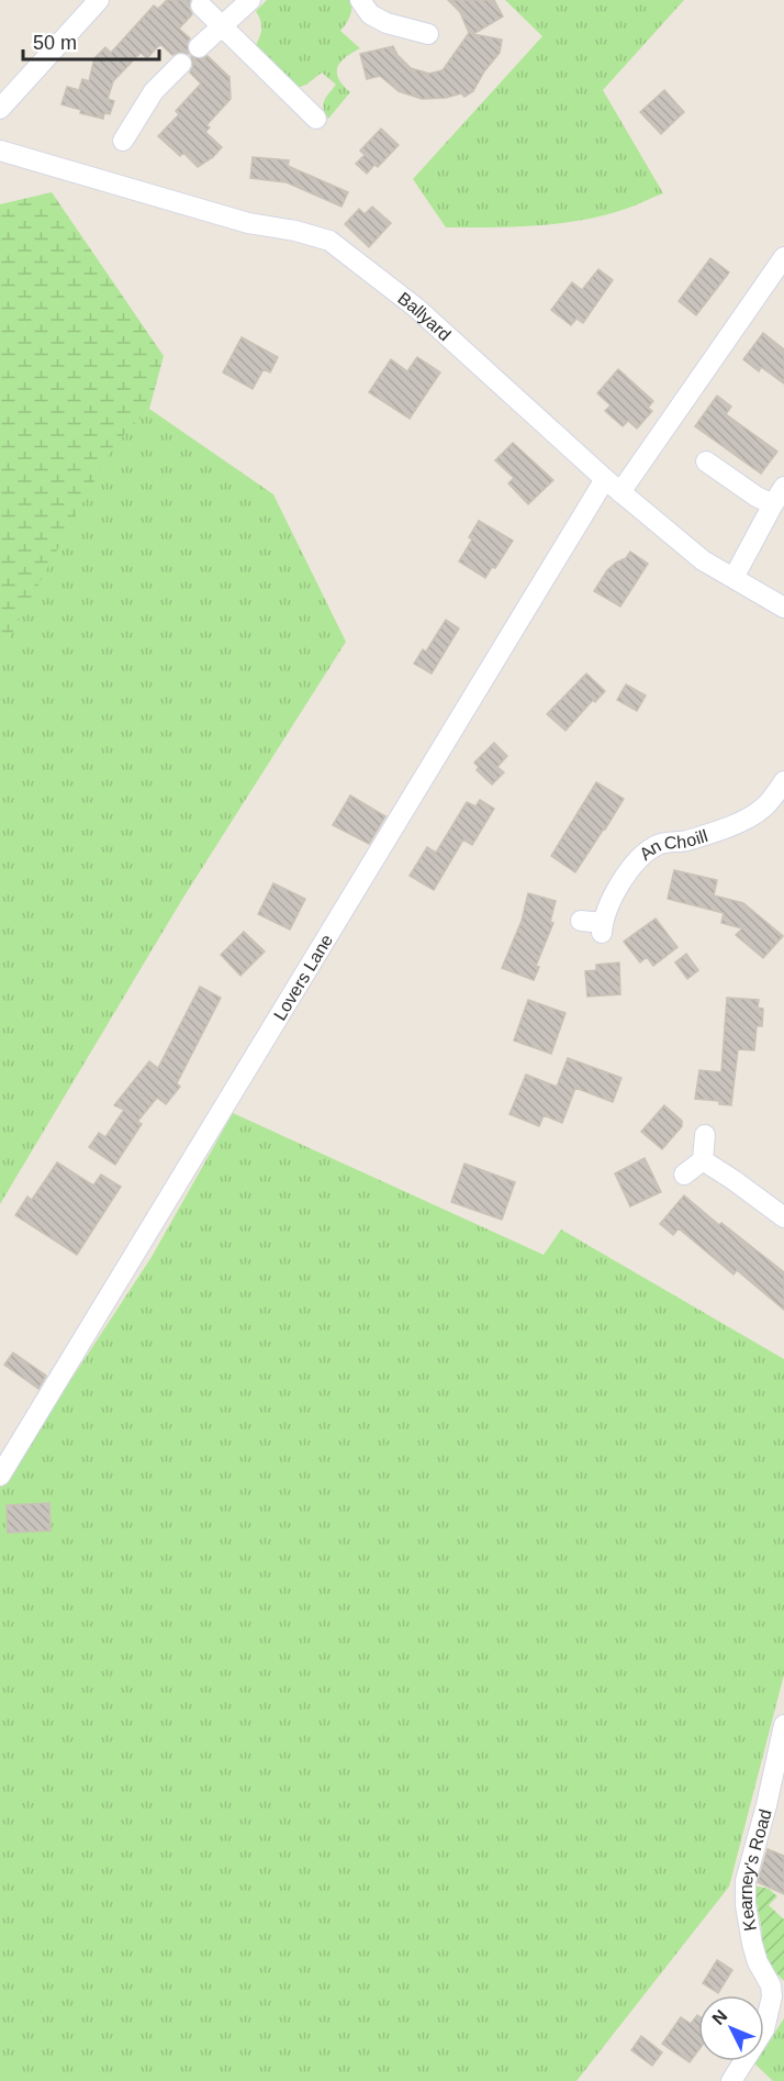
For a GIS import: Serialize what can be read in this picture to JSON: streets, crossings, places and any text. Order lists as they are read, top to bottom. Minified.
{"streets":{"street":["Ballyard","An Choill","Lovers Lane","Kearney's Road"]},"crossings":[["Ballyard","Lovers Lane"]],"scale_bar":"50 m","north":"top left"}
